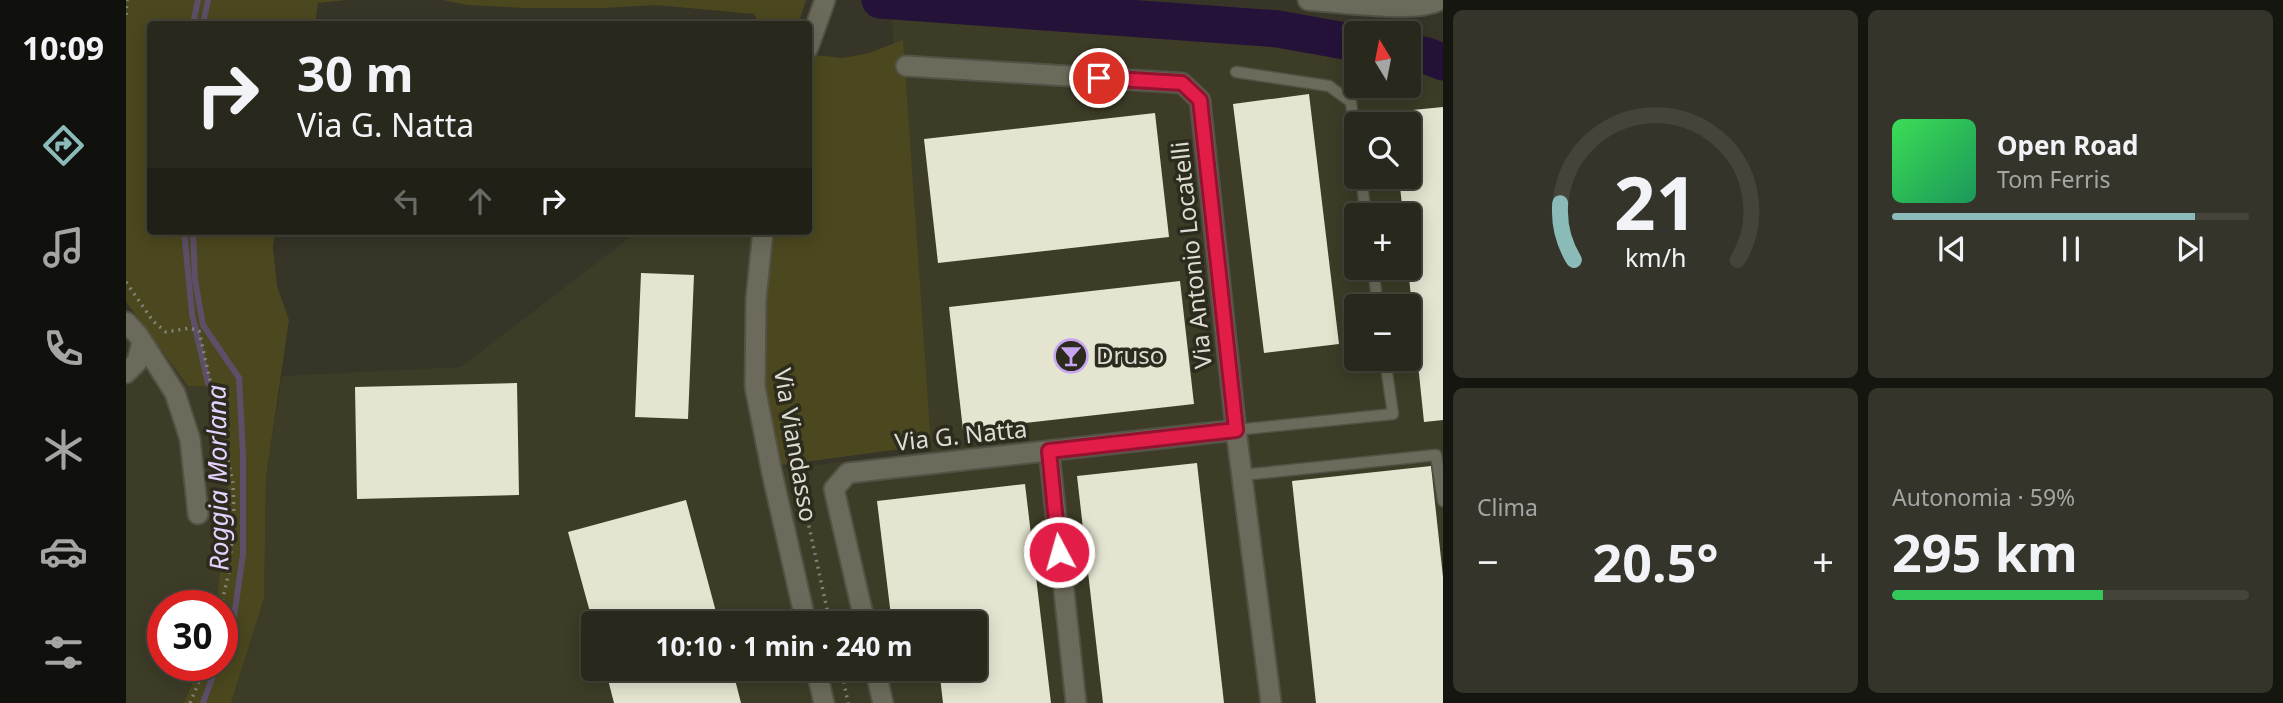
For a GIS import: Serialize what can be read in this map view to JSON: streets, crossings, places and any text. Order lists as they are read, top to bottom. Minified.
{"streets":{"street":["Via Antonio Locatelli","Via G. Natta","Via Viandasso"]},"crossings":[["Via Antonio Locatelli","Via G. Natta"]],"water":["Roggia Morlana"],"places":{"bar":["Druso"]},"north":"top","page":{"tabs":"10:09","map_buttons":["+","−"],"turn":["30 m","Via G. Natta"],"song":["Open Road","Tom Ferris"],"tile":["Clima",["Autonomia · 59%","295 km"]],"heat":["−","20.5°","+"],"limit":"30","trip":"10:10 · 1 min · 240 m","gauge":["21","km/h"]}}
